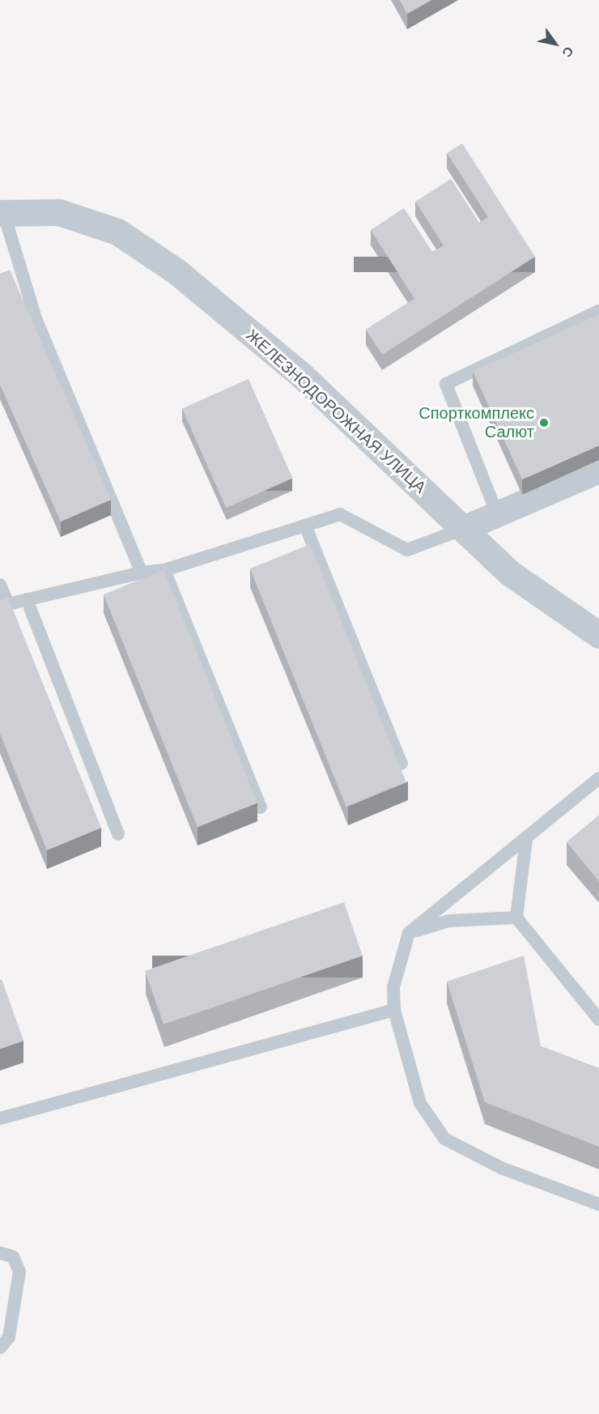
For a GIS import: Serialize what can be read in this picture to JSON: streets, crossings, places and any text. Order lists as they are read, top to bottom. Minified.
{"streets":{"street":["ЖЕЛЕЗНОДОРОЖНАЯ УЛИЦА"]},"places":["Спорткомплекс Салют"],"north":"bottom right"}
